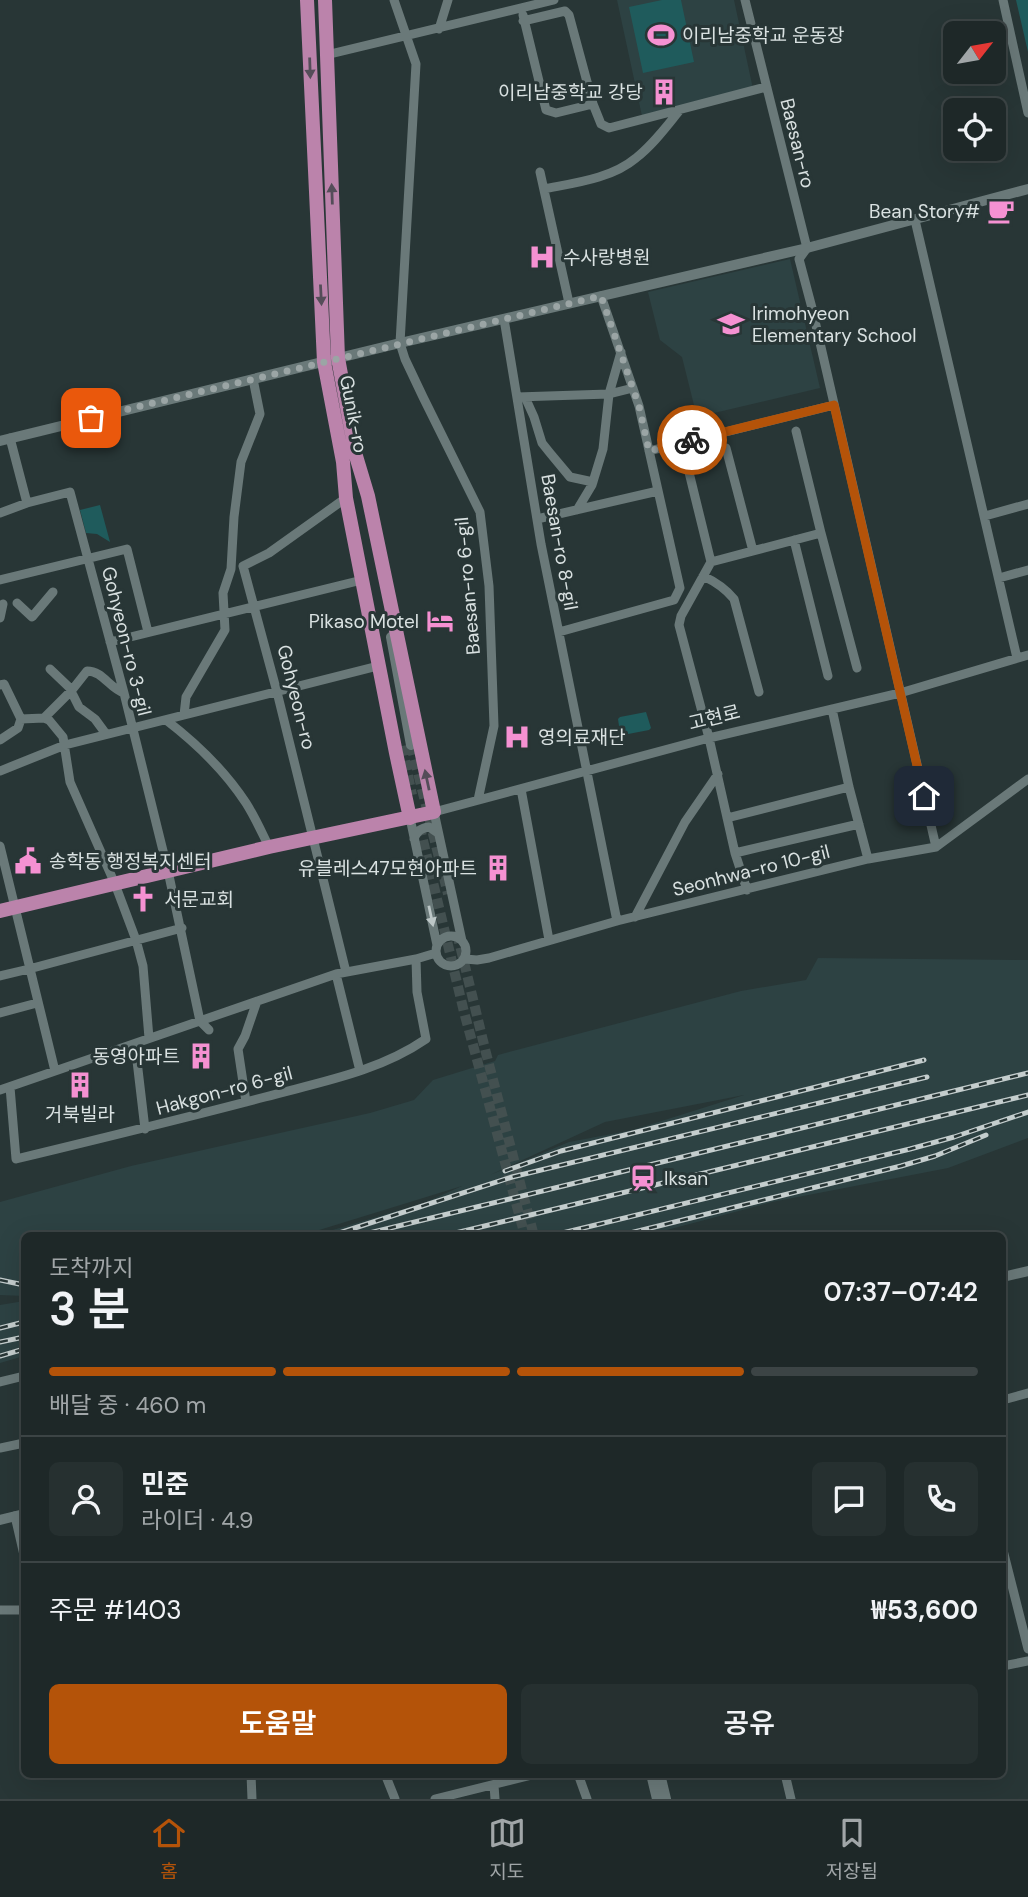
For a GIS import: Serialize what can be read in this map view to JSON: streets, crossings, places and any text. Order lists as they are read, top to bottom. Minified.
{"streets":{"main road":["Gunik-ro","고현로"],"street":["Baesan-ro","Baesan-ro 8-gil","Baesan-ro 6-gil","Gohyeon-ro 3-gil","Gohyeon-ro","Seonhwa-ro 10-gil","Hakgon-ro 6-gil"]},"crossings":[["Baesan-ro","고현로"],["Baesan-ro","Seonhwa-ro 10-gil"],["Baesan-ro 8-gil","고현로"],["Baesan-ro 8-gil","Seonhwa-ro 10-gil"],["Baesan-ro 6-gil","고현로"],["Gohyeon-ro","Hakgon-ro 6-gil"]],"places":{"sports":["이리남중학교 운동장"],"building":["이리남중학교 강당","유블레스47모현아파트","동영아파트","거북빌라"],"cafe":["Bean Story#"],"hospital":["수사랑병원","영의료재단"],"school or university":["Irimohyeon Elementary School"],"hotel":["Pikaso Motel"],"public building":["송학동 행정복지센터"],"church":["서문교회"],"station":["Iksan"]},"north":"top right","page":{"heading":["3 분","도착까지","07:37–07:42"],"panel":["민준","라이더 · 4.9","주문 #1403","₩53,600"],"bar":"배달 중 · 460 m","buttons":["도움말","공유"],"tabs":["홈","지도","저장됨"]}}
